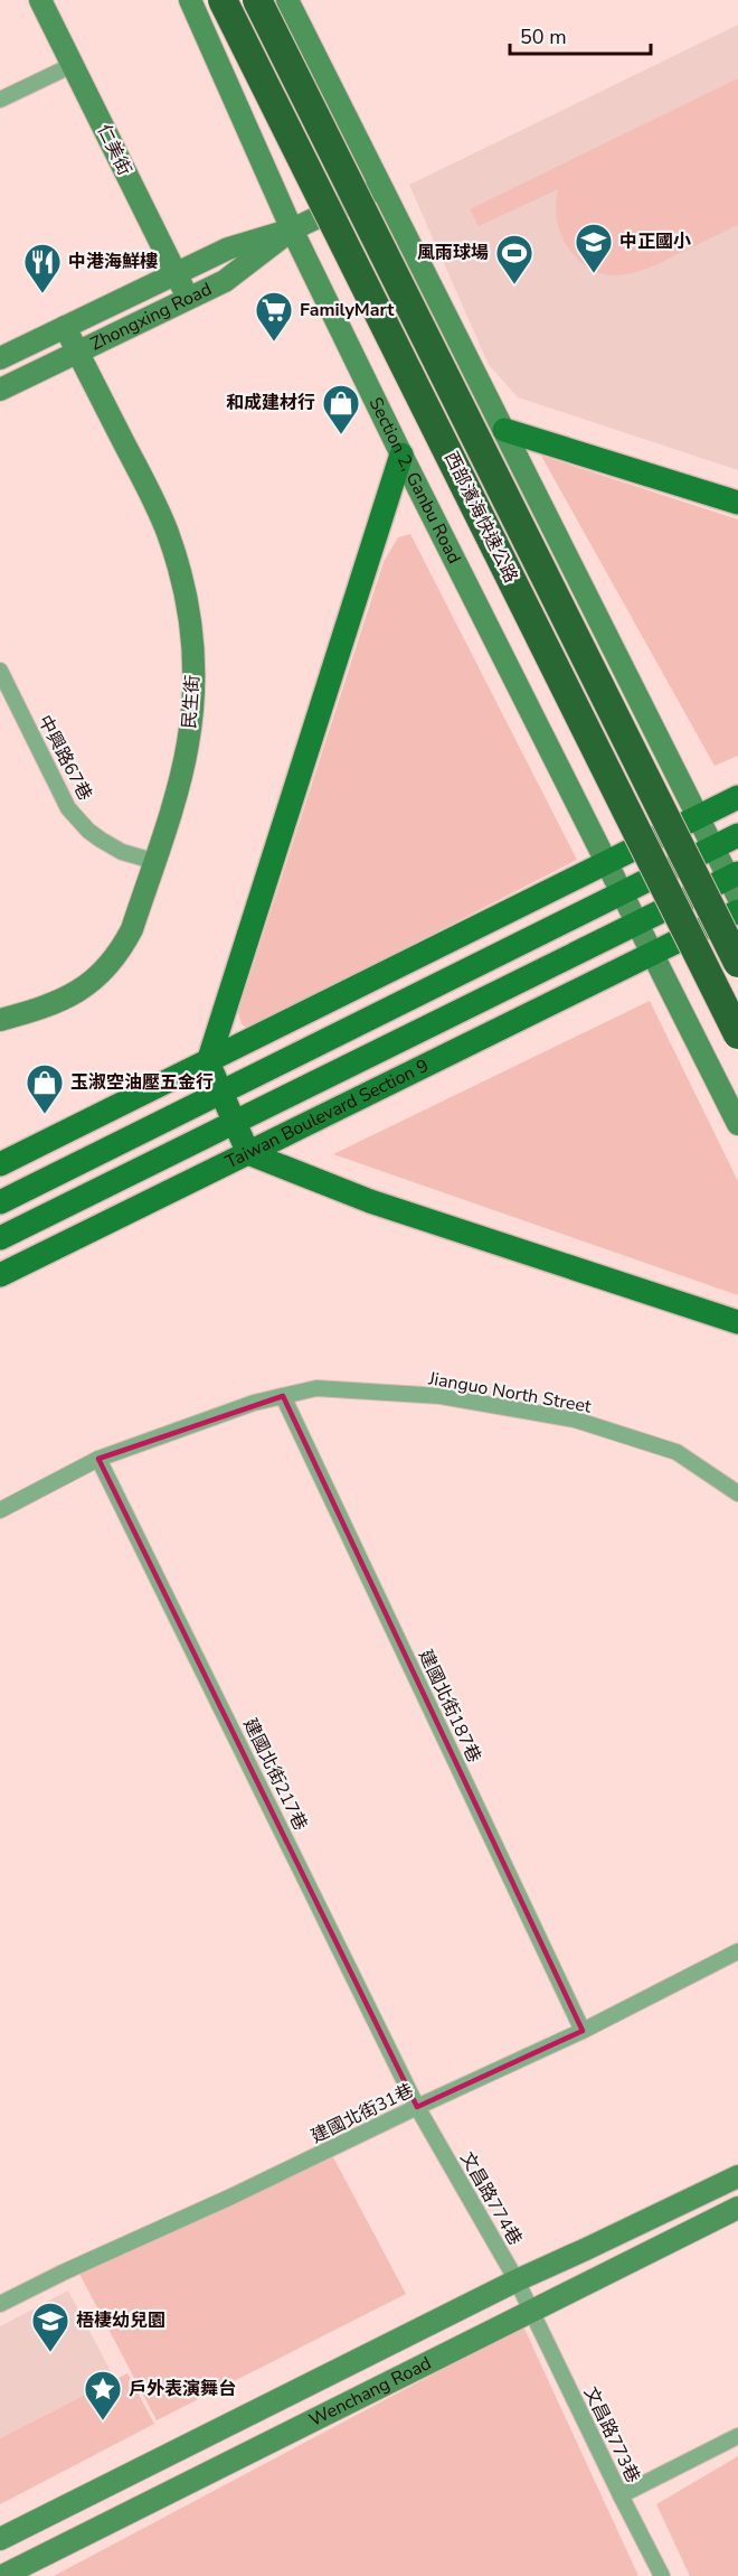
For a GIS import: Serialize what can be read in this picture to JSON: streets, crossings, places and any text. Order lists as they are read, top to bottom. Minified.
{"streets":{"highway":["西部濱海快速公路"],"main road":["Taiwan Boulevard Section 9"],"street":["仁美街","Zhongxing Road","Section 2, Ganbu Road","民生街","中興路67巷","Jianguo North Street","建國北街187巷","建國北街217巷","建國北街31巷","文昌路774巷","Wenchang Road","文昌路773巷"]},"crossings":[["仁美街","Zhongxing Road"],["Zhongxing Road","Section 2, Ganbu Road"],["Zhongxing Road","民生街"],["Section 2, Ganbu Road","Taiwan Boulevard Section 9"],["民生街","中興路67巷"],["Jianguo North Street","建國北街187巷"],["Jianguo North Street","建國北街217巷"],["建國北街187巷","建國北街31巷"],["建國北街217巷","建國北街31巷"],["建國北街217巷","文昌路774巷"],["建國北街31巷","文昌路774巷"],["文昌路774巷","Wenchang Road"],["文昌路774巷","文昌路773巷"],["Wenchang Road","文昌路773巷"]],"places":{"school or university":["中正國小","梧棲幼兒園"],"sports":["風雨球場"],"restaurant":["中港海鮮樓"],"supermarket":["FamilyMart"],"shop":["和成建材行","玉淑空油壓五金行"],"place":["戶外表演舞台"]},"scale_bar":"50 m"}
